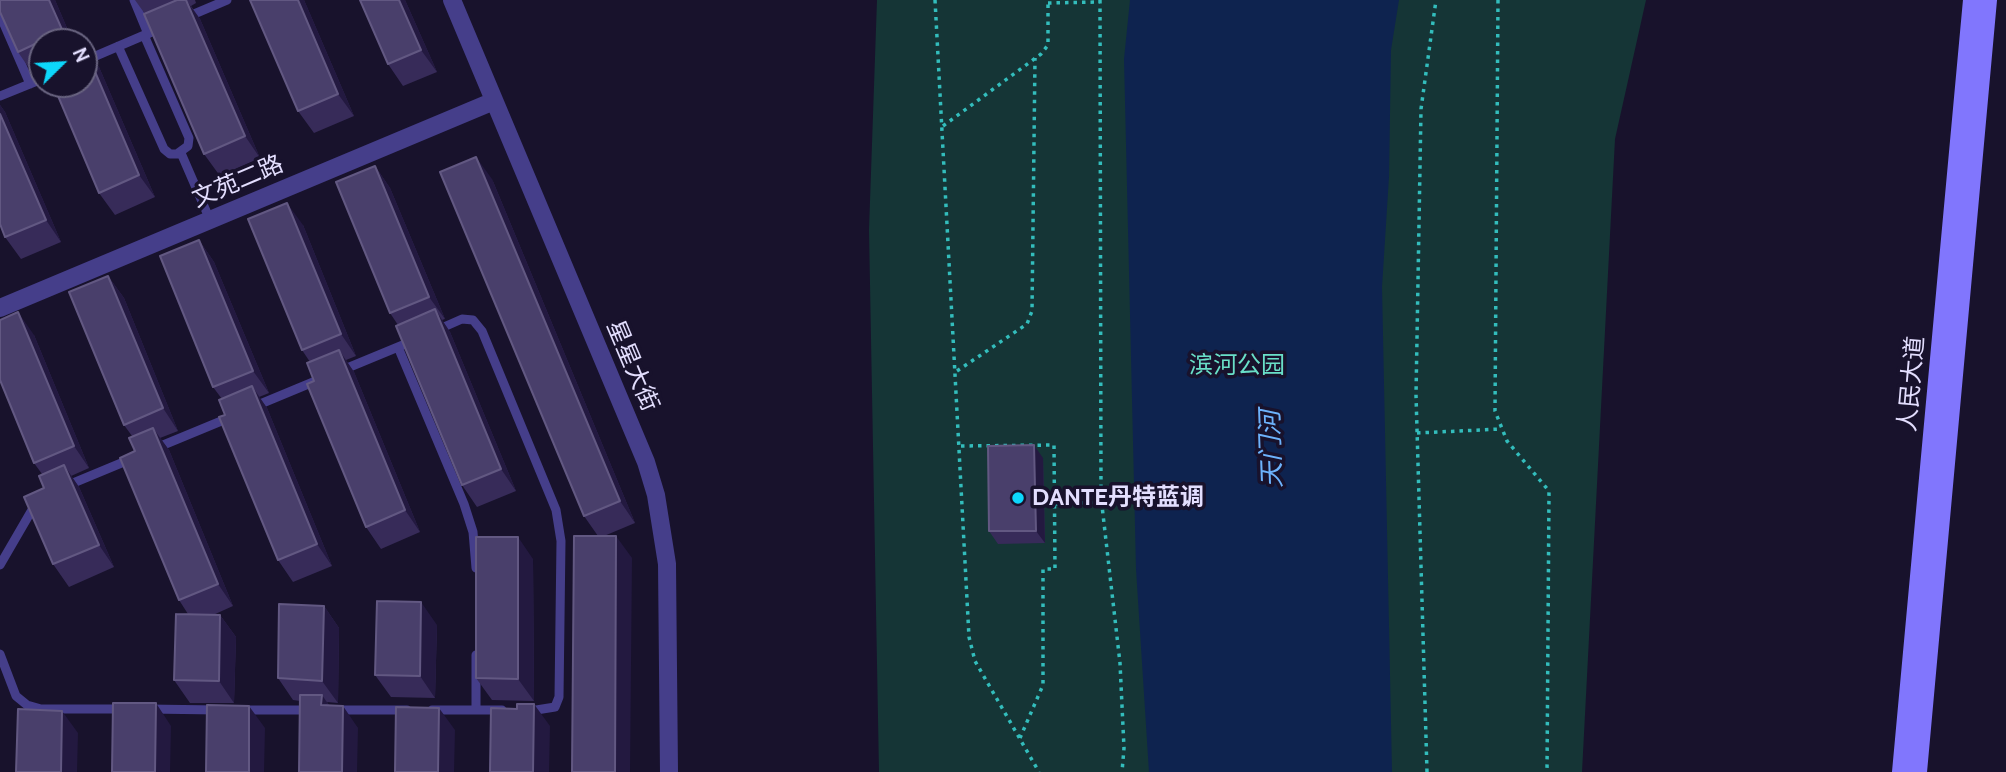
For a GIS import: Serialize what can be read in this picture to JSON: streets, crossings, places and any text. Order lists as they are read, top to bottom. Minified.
{"streets":{"main road":["人民大道"],"street":["文苑二路","星星大街"]},"crossings":[["文苑二路","星星大街"]],"water":["天门河"],"parks":["滨河公园"],"places":["DANTE丹特蓝调"],"north":"top right"}
